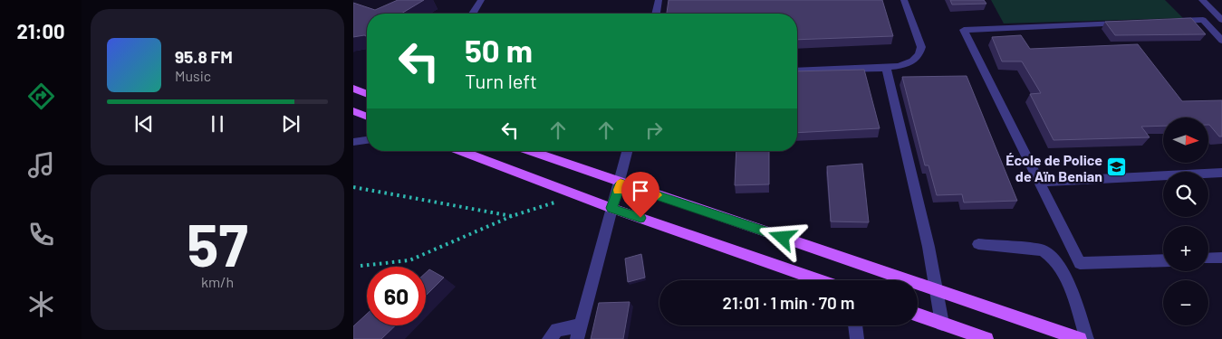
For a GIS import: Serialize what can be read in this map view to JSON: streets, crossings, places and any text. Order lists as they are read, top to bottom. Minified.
{"places":{"school or university":["École de Police de Aïn Benian"]},"north":"right","page":{"tabs":"21:00","turn":["50 m","Turn left"],"song":["95.8 FM","Music"],"map_buttons":["+","−"],"tile":["57","km/h"],"limit":"60","trip":"21:01 · 1 min · 70 m"}}
